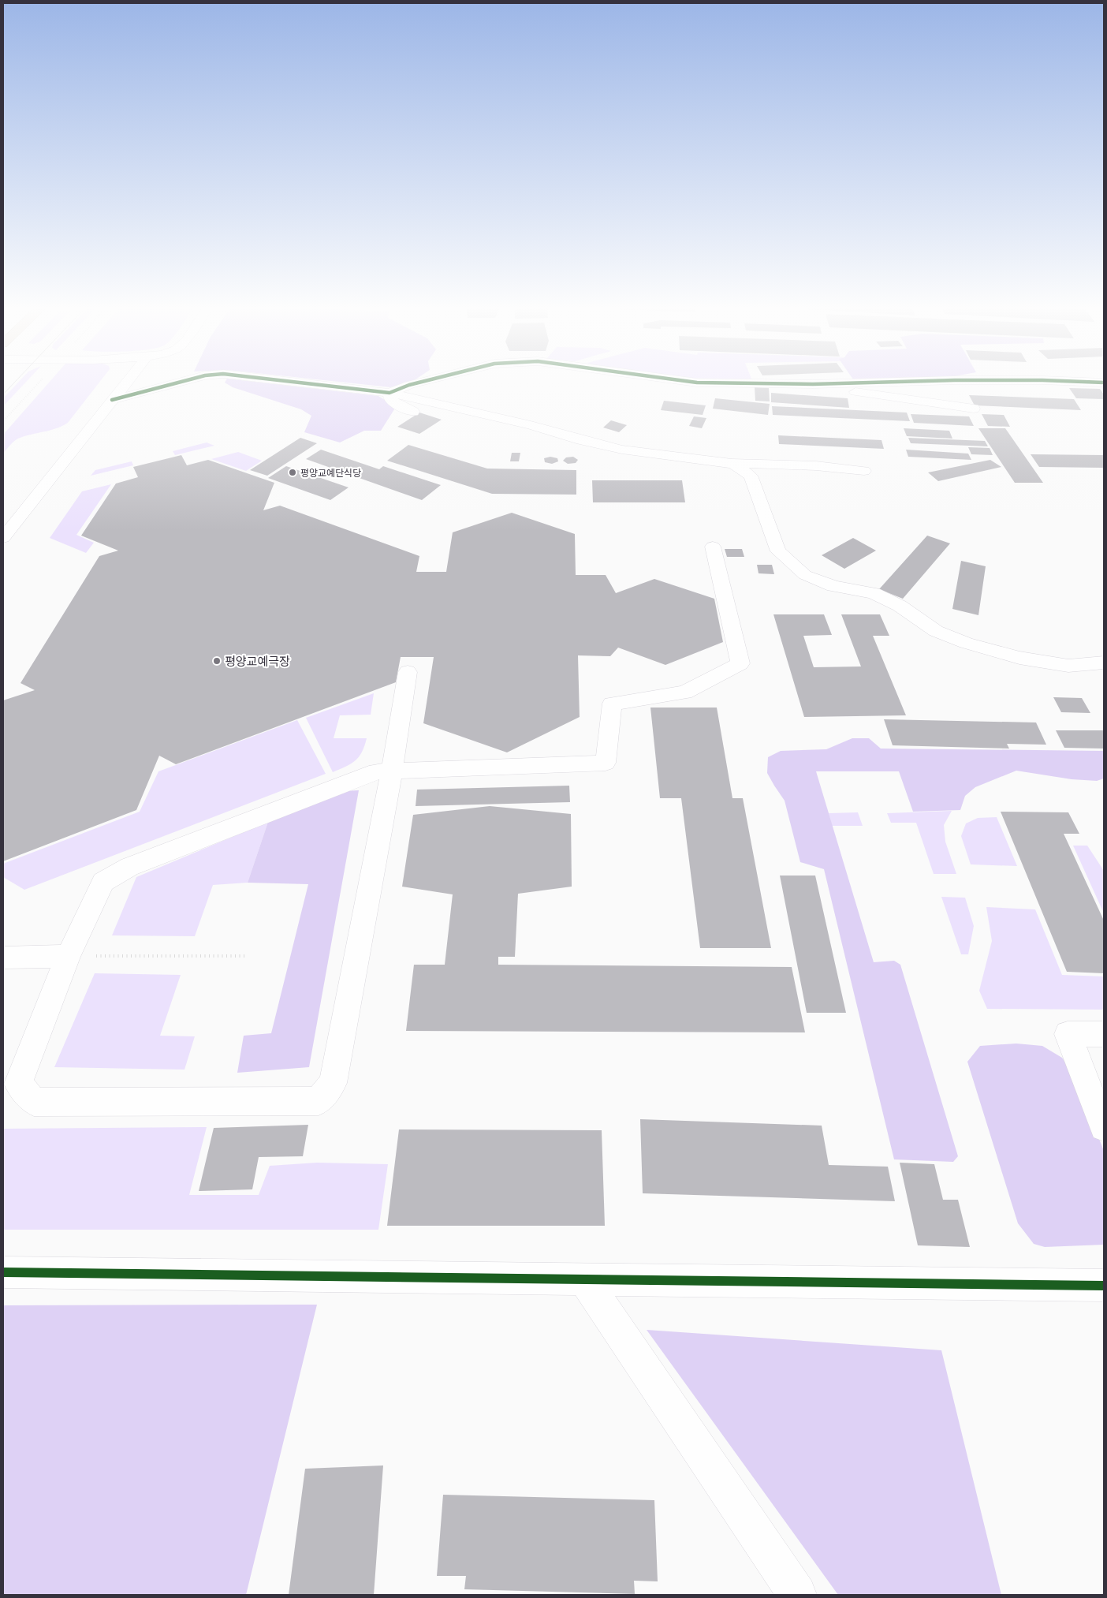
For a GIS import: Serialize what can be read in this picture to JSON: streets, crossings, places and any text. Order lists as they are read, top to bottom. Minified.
{"places":["평양교예단식당","평양교예극장"]}
